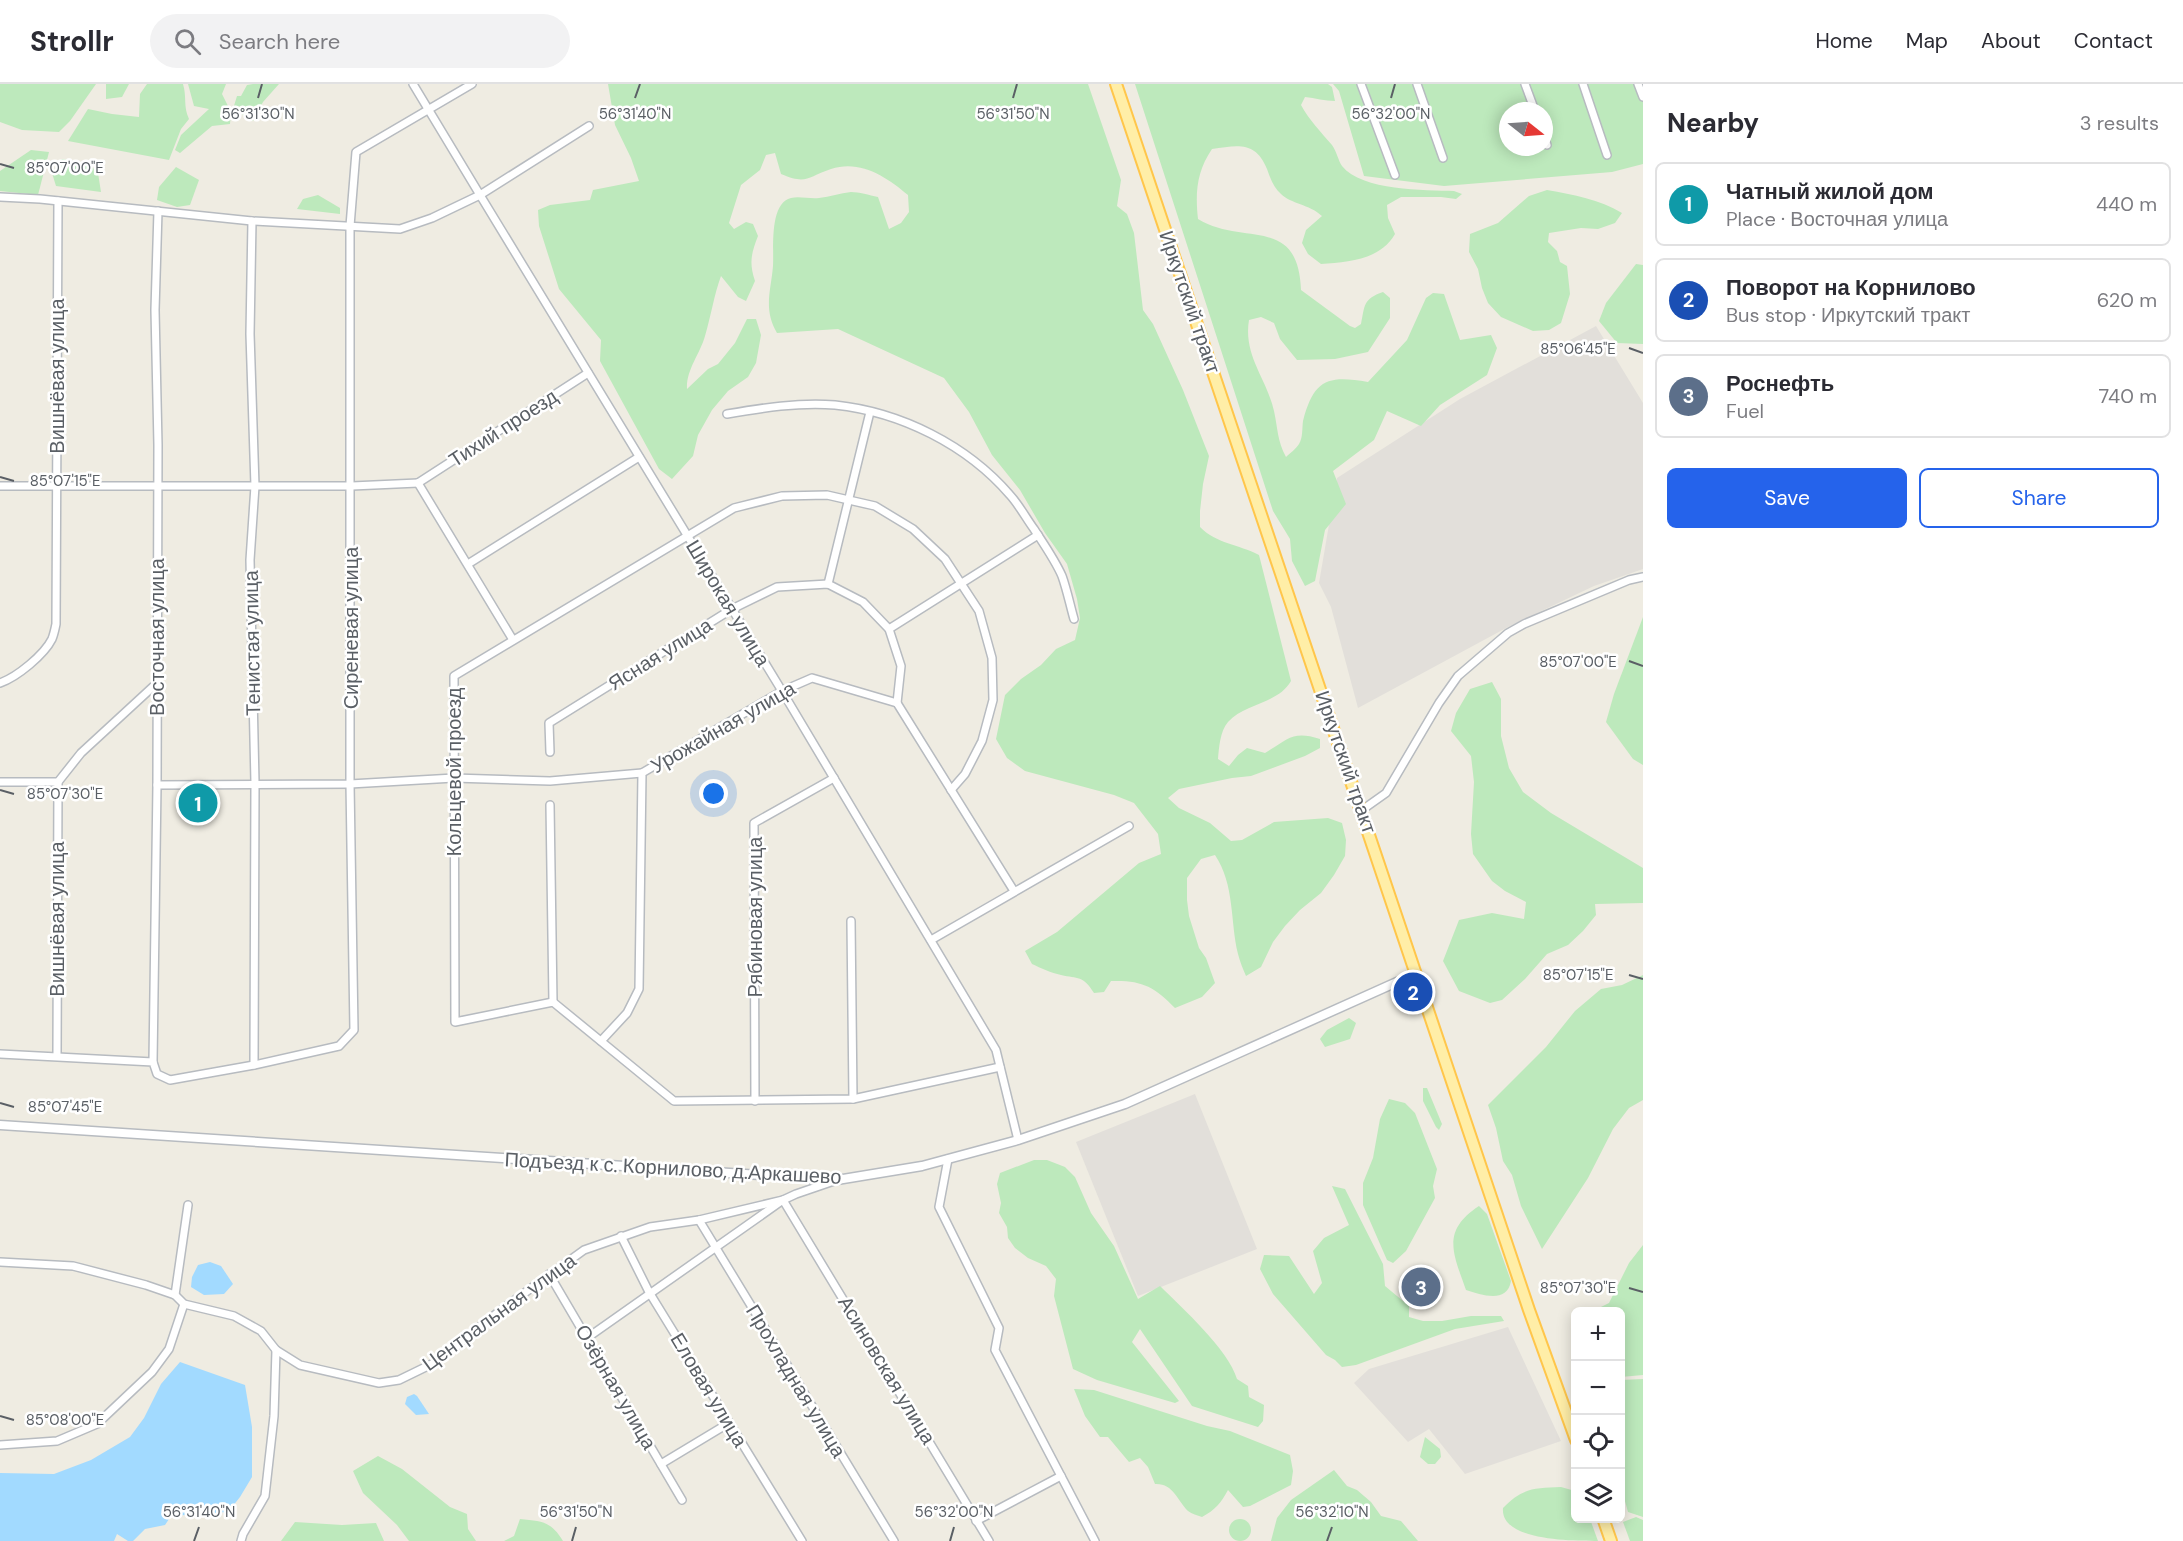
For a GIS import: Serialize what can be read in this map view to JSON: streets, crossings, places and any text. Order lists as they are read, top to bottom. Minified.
{"streets":{"main road":["Иркутский тракт"],"street":["Вишнёвая улица","Тихий проезд","Широкая улица","Сиреневая улица","Восточная улица","Тенистая улица","Ясная улица","Урожайная улица","Кольцевой проезд","Рябиновая улица","Подъезд к с. Корнилово, д.Аркашево","Центральная улица","Асиновская улица","Прохладная улица","Озёрная улица","Еловая улица"]},"crossings":[["Иркутский тракт","Подъезд к с. Корнилово, д.Аркашево"],["Тихий проезд","Широкая улица"],["Широкая улица","Ясная улица"],["Широкая улица","Урожайная улица"],["Широкая улица","Кольцевой проезд"],["Широкая улица","Рябиновая улица"],["Широкая улица","Подъезд к с. Корнилово, д.Аркашево"],["Сиреневая улица","Тенистая улица"],["Подъезд к с. Корнилово, д.Аркашево","Центральная улица"],["Центральная улица","Асиновская улица"],["Центральная улица","Прохладная улица"],["Центральная улица","Озёрная улица"],["Центральная улица","Еловая улица"]],"north":"right","page":{"header":"Strollr","search":"Search here","nav":["Home","Map","About","Contact"],"heading":["Nearby","3 results"],"list":[{"mark":"1","name":"Чатный жилой дом","note":"Place · Восточная улица","value":"440 m"},{"mark":"2","name":"Поворот на Корнилово","note":"Bus stop · Иркутский тракт","value":"620 m"},{"mark":"3","name":"Роснефть","note":"Fuel","value":"740 m"}],"buttons":["Save","Share"],"pins":["1","2","3"],"map_buttons":["+","−"]},"coordinates":["56°31'30\"N","56°31'40\"N","56°31'50\"N","56°32'00\"N","85°07'00\"E","85°06'45\"E","85°07'15\"E","85°07'30\"E","85°07'45\"E","85°08'00\"E","56°32'10\"N"]}
